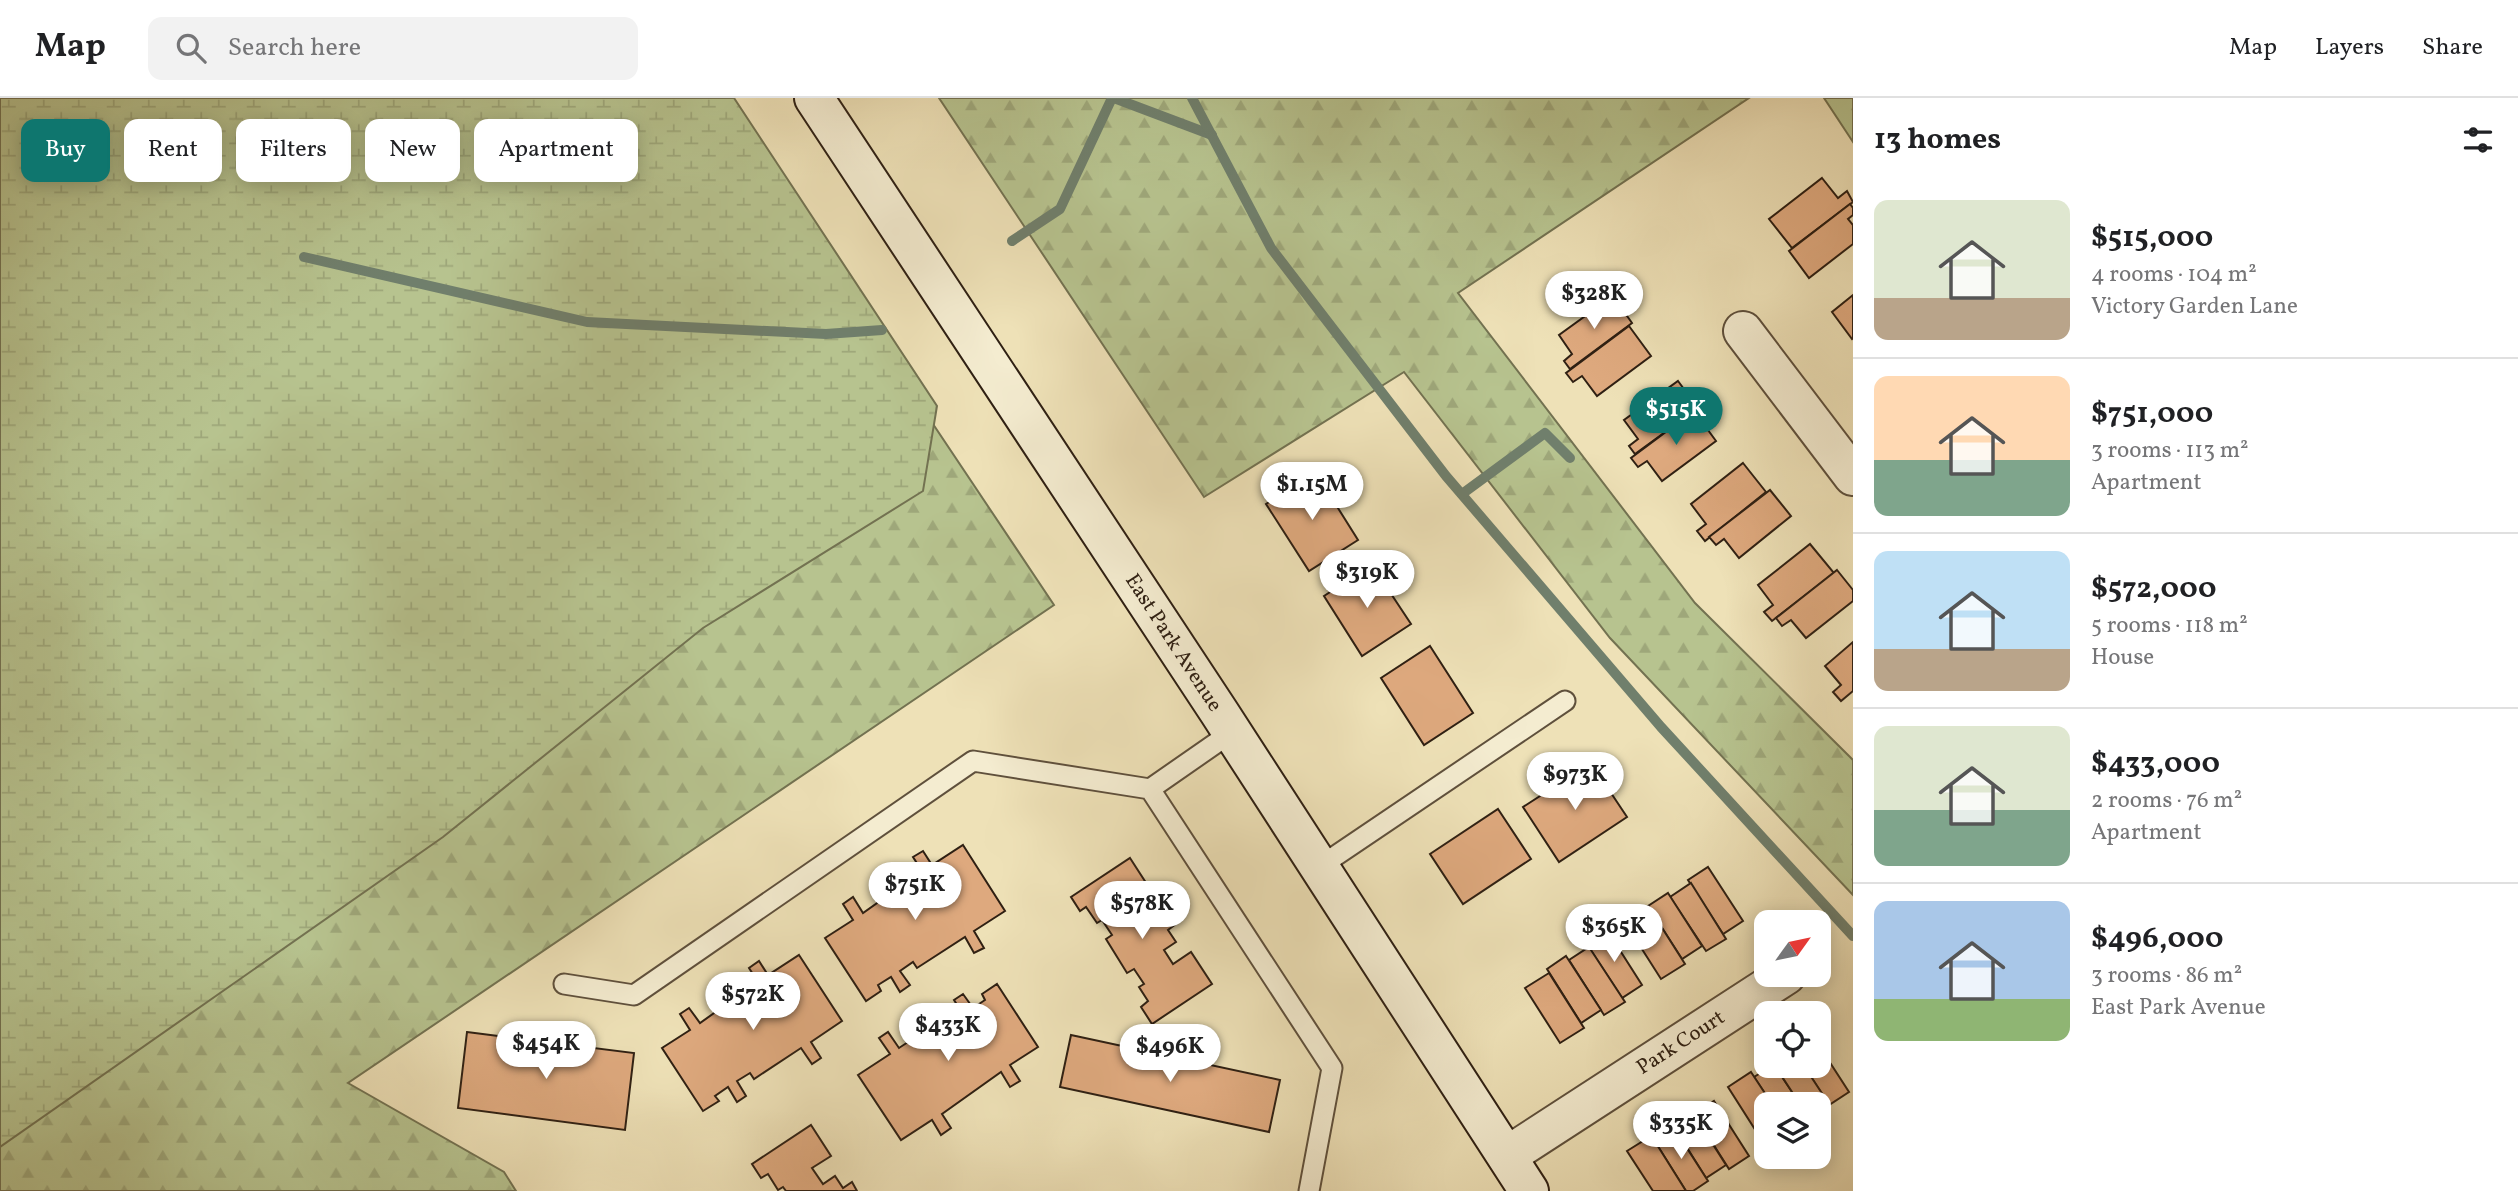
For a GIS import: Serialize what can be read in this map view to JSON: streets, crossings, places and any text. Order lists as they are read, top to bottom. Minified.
{"streets":{"main road":["East Park Avenue","Park Court"]},"crossings":[["East Park Avenue","Park Court"]],"north":"top right","page":{"header":"Map","search":"Search here","nav":["Map","Layers","Share"],"heading":"13 homes","chip":["Buy","Rent","Filters","New","Apartment"],"list":[{"name":"$515,000","note":"4 rooms · 104 m² · Victory Garden Lane"},{"name":"$751,000","note":"3 rooms · 113 m² · Apartment"},{"name":"$572,000","note":"5 rooms · 118 m² · House"},{"name":"$433,000","note":"2 rooms · 76 m² · Apartment"},{"name":"$496,000","note":"3 rooms · 86 m² · East Park Avenue"}],"price":["$328K","$515K","$1.15M","$319K","$973K","$751K","$578K","$365K","$572K","$433K","$454K","$496K","$335K"]}}
